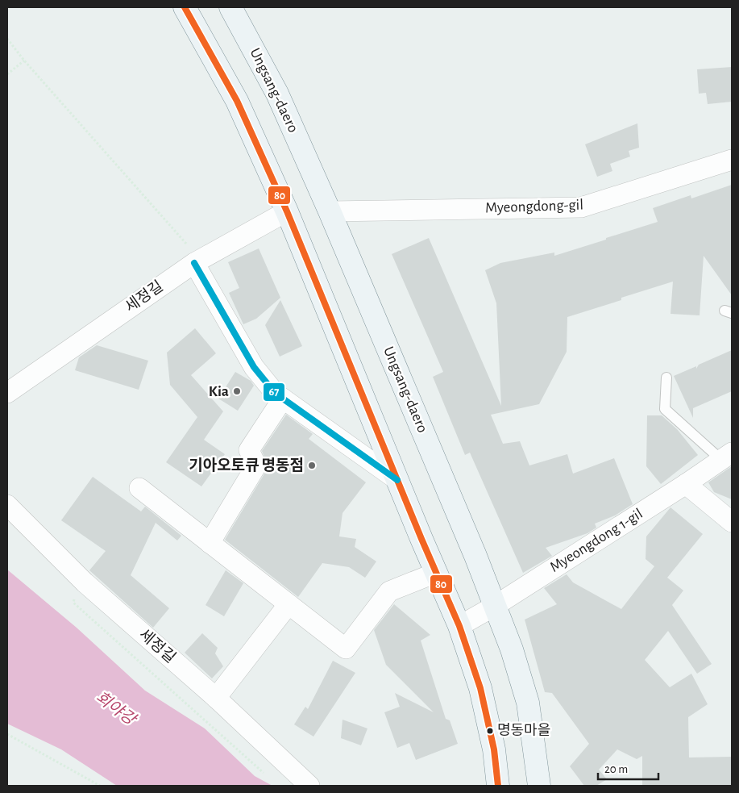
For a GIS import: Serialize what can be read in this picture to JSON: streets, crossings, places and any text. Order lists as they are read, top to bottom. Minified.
{"streets":{"main road":["Ungsang-daero"],"street":["Myeongdong-gil","세정길","Myeongdong 1-gil"]},"crossings":[["Ungsang-daero","Myeongdong-gil"],["Ungsang-daero","Myeongdong 1-gil"]],"water":["회야강"],"places":["Kia","기아오토큐 명동점","명동마을"],"lines":["transit line 80","transit line 67"],"scale_bar":"20 m"}
